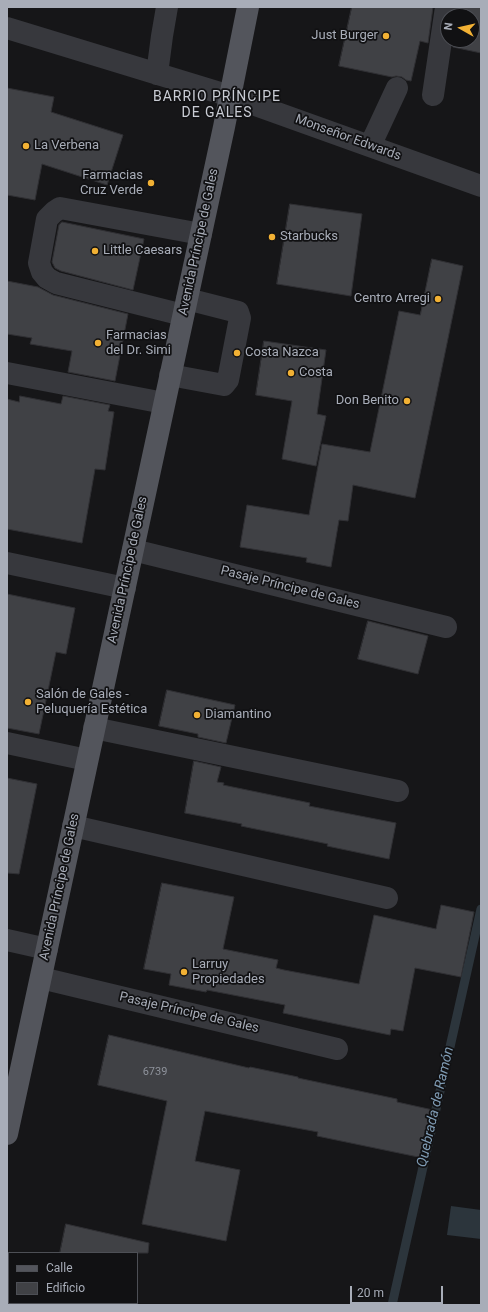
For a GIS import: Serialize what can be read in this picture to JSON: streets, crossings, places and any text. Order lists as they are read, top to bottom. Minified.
{"streets":{"main road":["Avenida Príncipe de Gales"],"street":["Monseñor Edwards","Pasaje Príncipe de Gales"]},"crossings":[["Monseñor Edwards","Avenida Príncipe de Gales"],["Avenida Príncipe de Gales","Pasaje Príncipe de Gales"]],"districts":["BARRIO PRÍNCIPE DE GALES"],"water":["Quebrada de Ramón"],"places":["Just Burger","La Verbena","Farmacias Cruz Verde","Starbucks","Little Caesars","Centro Arregi","Farmacias del Dr. Simi","Costa Nazca","Costa","Don Benito","Salón de Gales - Peluquería Estética","Diamantino","Larruy Propiedades"],"house_numbers":["6739"],"legend":["Calle","Edificio"],"scale_bar":"20 m","north":"left"}
